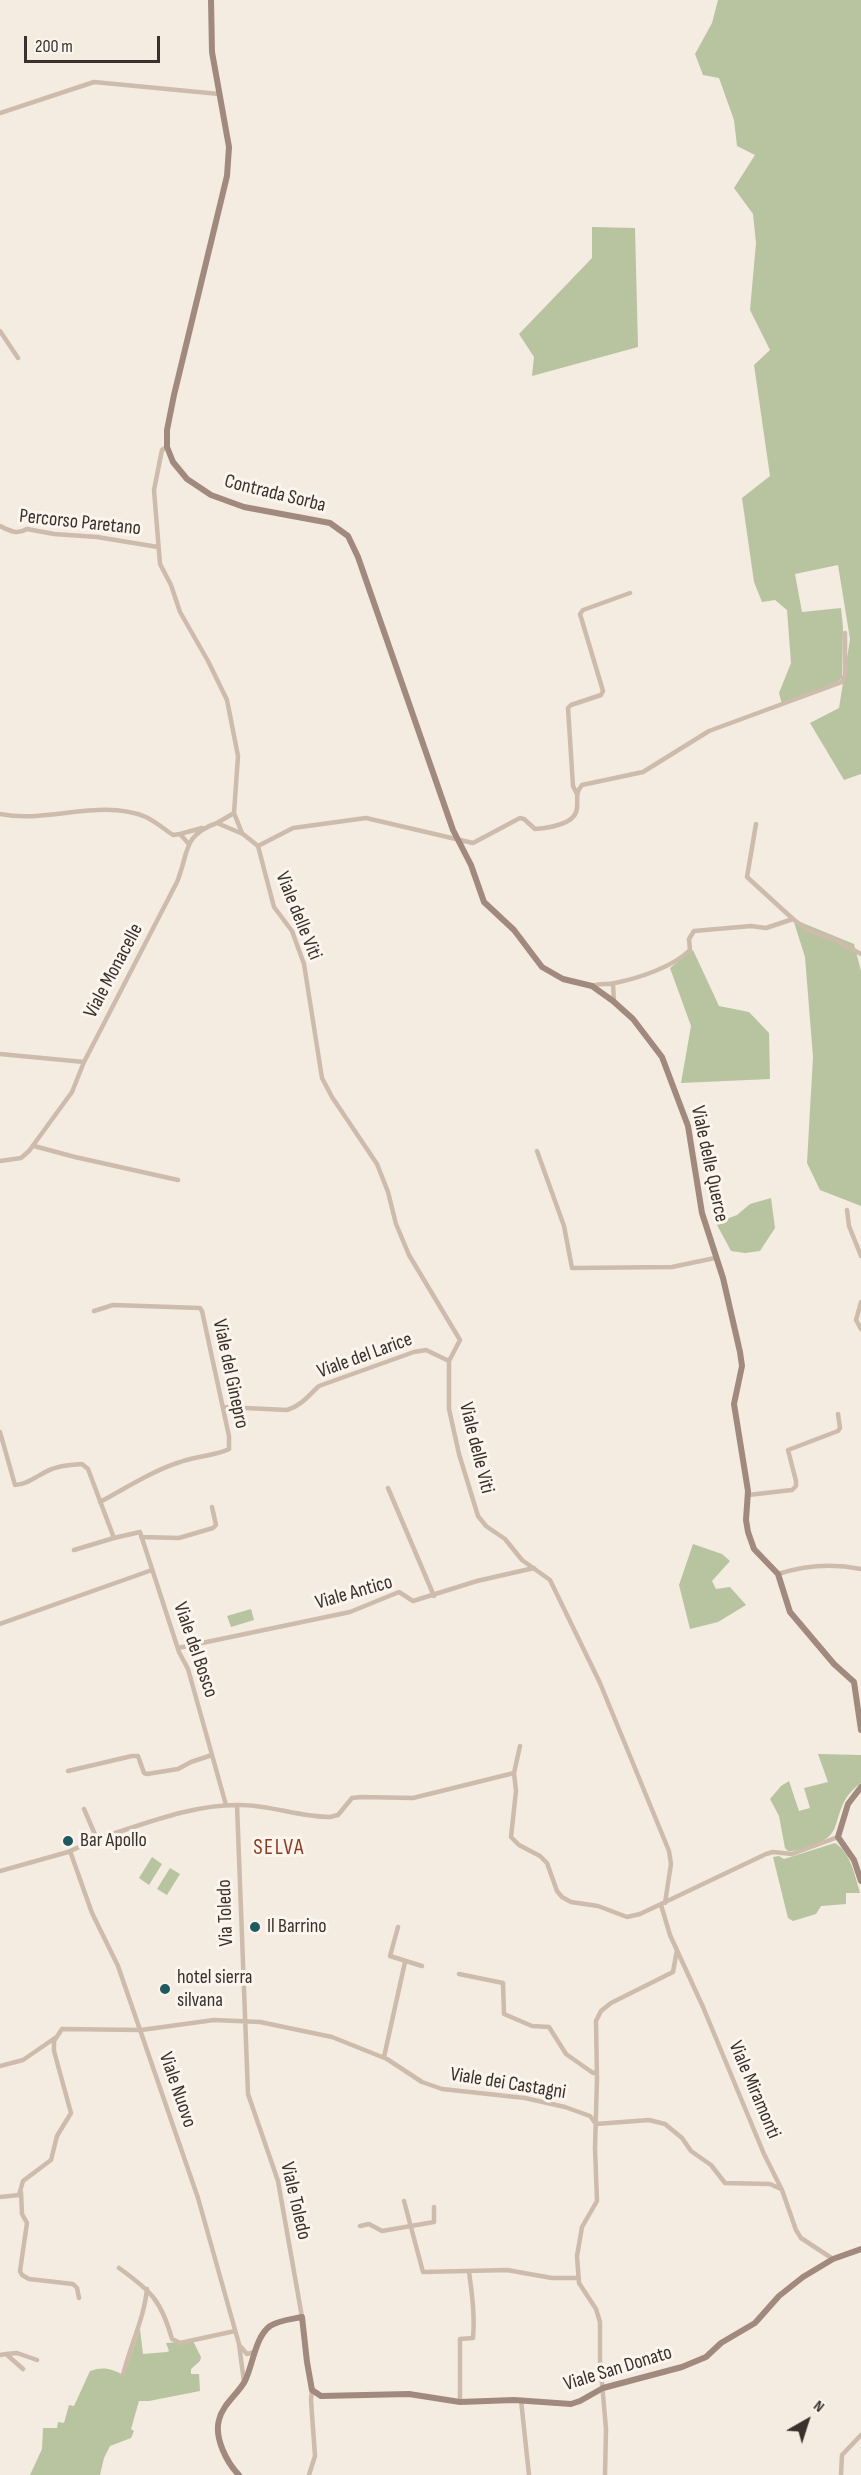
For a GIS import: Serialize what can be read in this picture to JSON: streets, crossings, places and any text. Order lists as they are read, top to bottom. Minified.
{"streets":{"street":["Contrada Sorba","Percorso Paretano","Viale delle Viti","Viale Monacelle","Viale delle Querce","Viale del Larice","Viale del Ginepro","Viale Antico","Viale del Bosco","Via Toledo","Viale dei Castagni","Viale Nuovo","Viale Miramonti","Viale Toledo","Viale San Donato"]},"crossings":[["Contrada Sorba","Viale delle Querce"],["Viale delle Viti","Viale del Larice"],["Viale delle Viti","Viale Antico"],["Viale delle Viti","Viale Miramonti"],["Viale del Larice","Viale del Ginepro"],["Viale Antico","Viale del Bosco"],["Via Toledo","Viale dei Castagni"],["Via Toledo","Viale Toledo"],["Viale dei Castagni","Viale Nuovo"],["Viale dei Castagni","Viale Toledo"],["Viale Miramonti","Viale San Donato"],["Viale Toledo","Viale San Donato"]],"districts":["SELVA"],"places":["Bar Apollo","Il Barrino","hotel sierra silvana"],"scale_bar":"200 m","north":"top right"}
